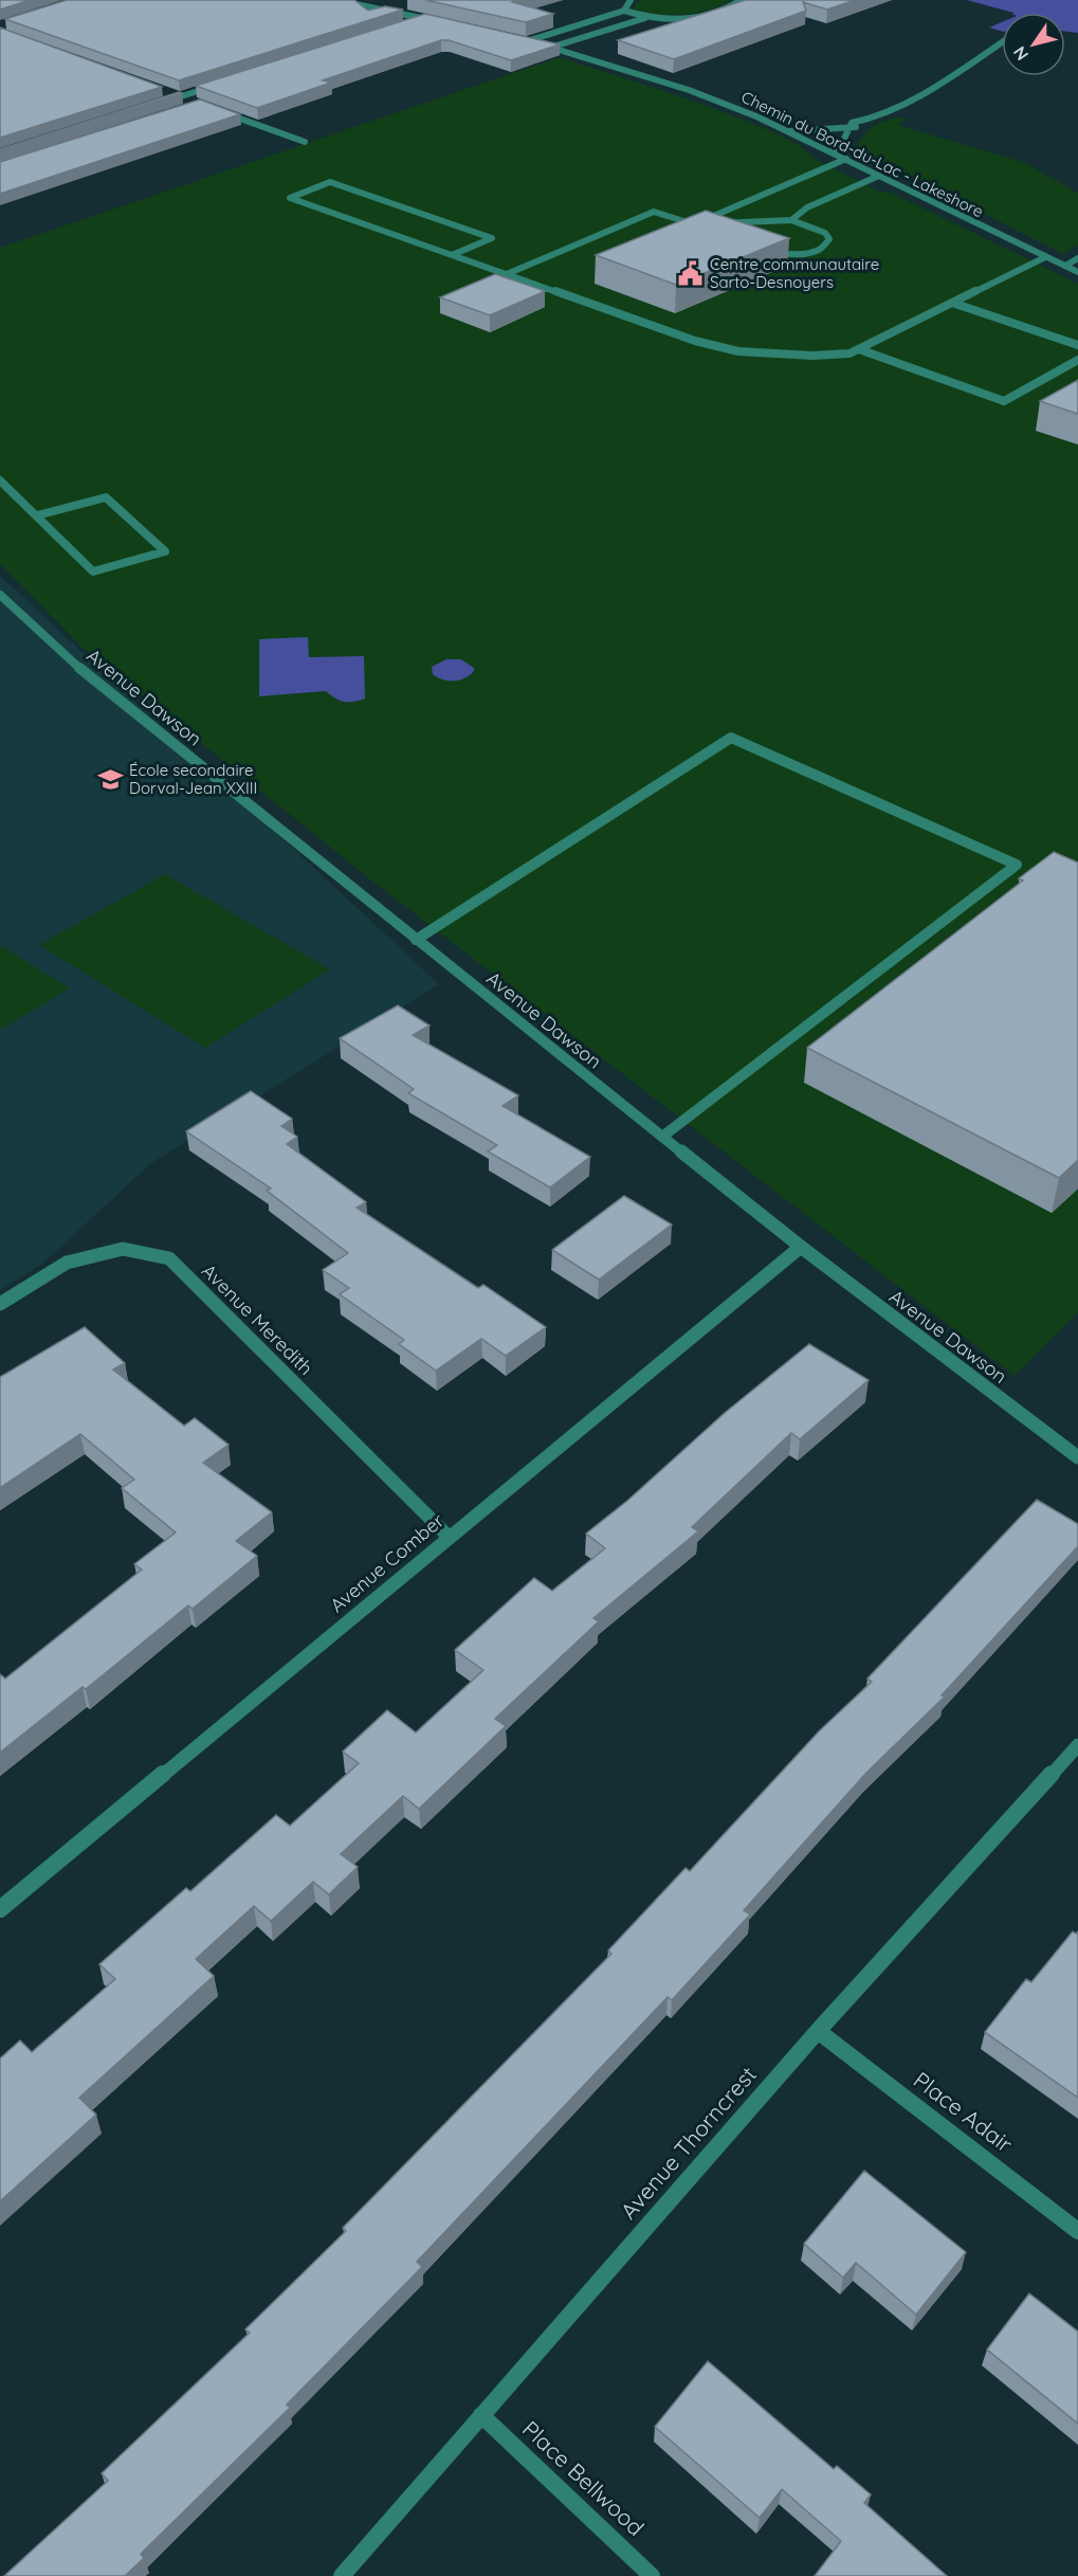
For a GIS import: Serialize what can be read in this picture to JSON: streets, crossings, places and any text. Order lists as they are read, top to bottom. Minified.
{"streets":{"street":["Chemin du Bord-du-Lac - Lakeshore","Avenue Dawson","Avenue Meredith","Avenue Comber","Place Adair","Avenue Thorncrest","Place Bellwood"]},"crossings":[["Avenue Dawson","Avenue Comber"],["Avenue Meredith","Avenue Comber"],["Place Adair","Avenue Thorncrest"],["Avenue Thorncrest","Place Bellwood"]],"places":{"public building":["Centre communautaire Sarto-Desnoyers"],"school or university":["École secondaire Dorval-Jean XXIII"]},"north":"bottom left"}
